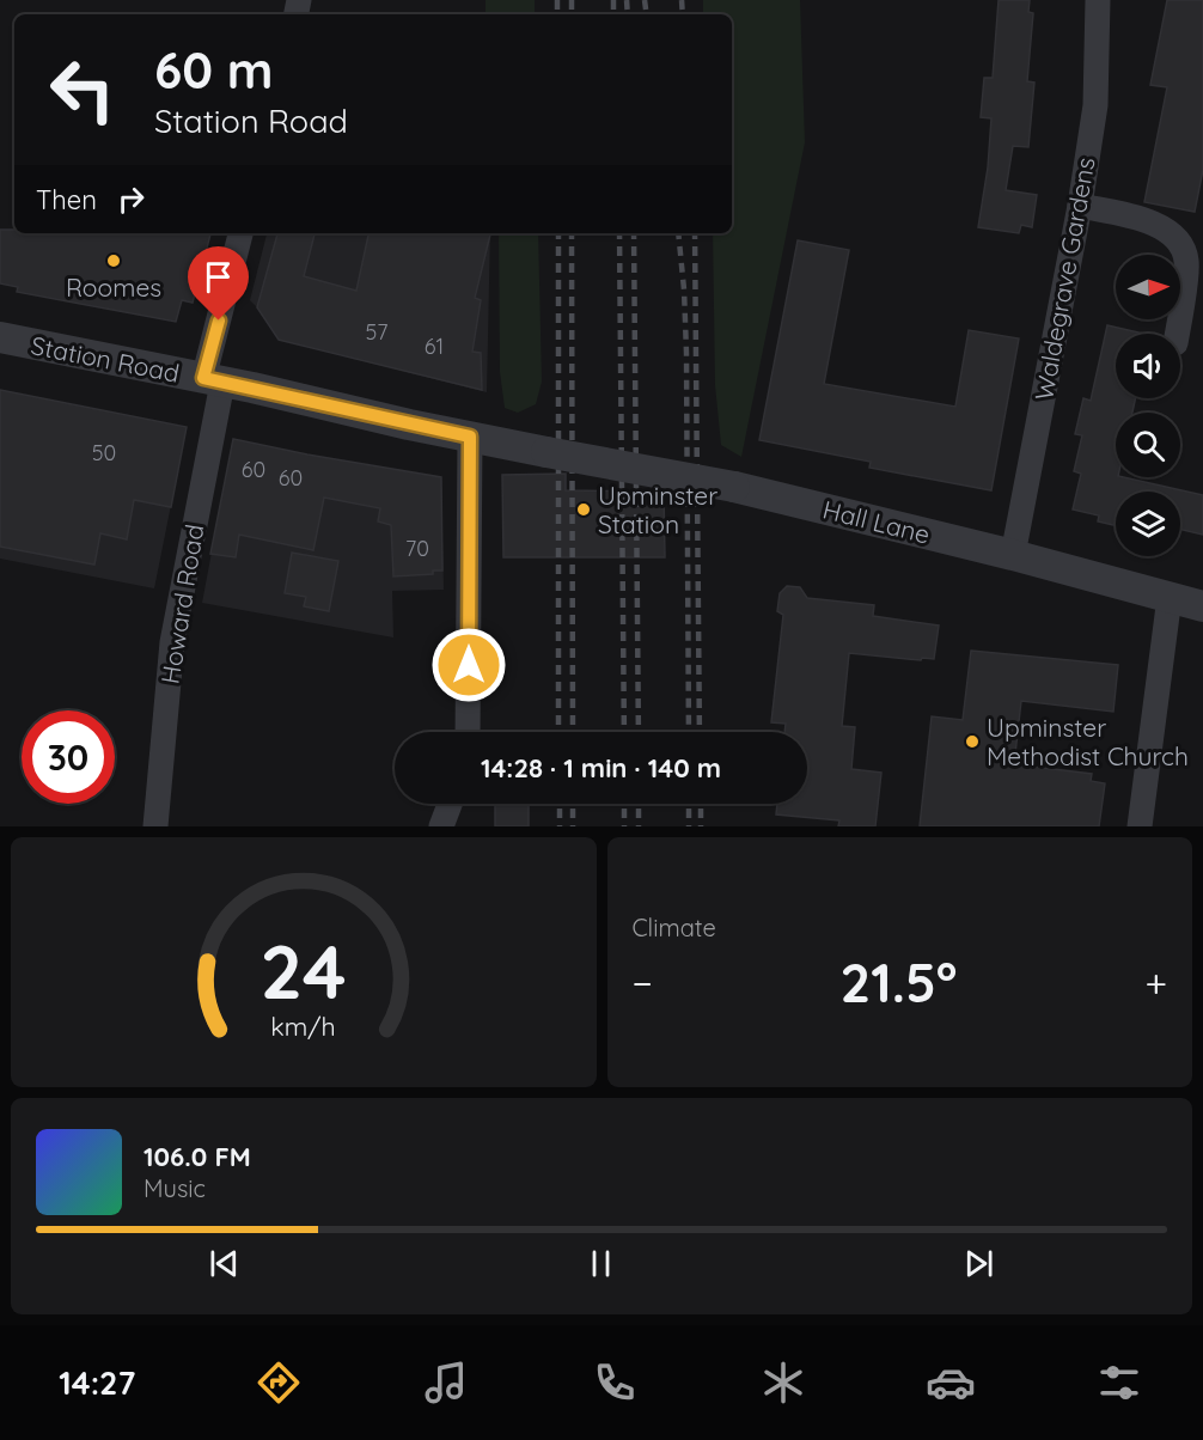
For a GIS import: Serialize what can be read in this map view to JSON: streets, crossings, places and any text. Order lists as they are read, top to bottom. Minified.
{"streets":{"street":["Waldegrave Gardens","Station Road","Hall Lane","Howard Road"]},"crossings":[["Waldegrave Gardens","Hall Lane"],["Station Road","Hall Lane"],["Station Road","Howard Road"]],"places":["Roomes","Upminster Station","Upminster Methodist Church"],"house_numbers":["57","61","50","60","60","70"],"north":"right","page":{"turn":["60 m","Station Road"],"then":"Then","limit":"30","trip":"14:28 · 1 min · 140 m","tile":"Climate","heat":["−","21.5°","+"],"song":["106.0 FM","Music"],"tabs":"14:27","gauge":["24","km/h"]}}
